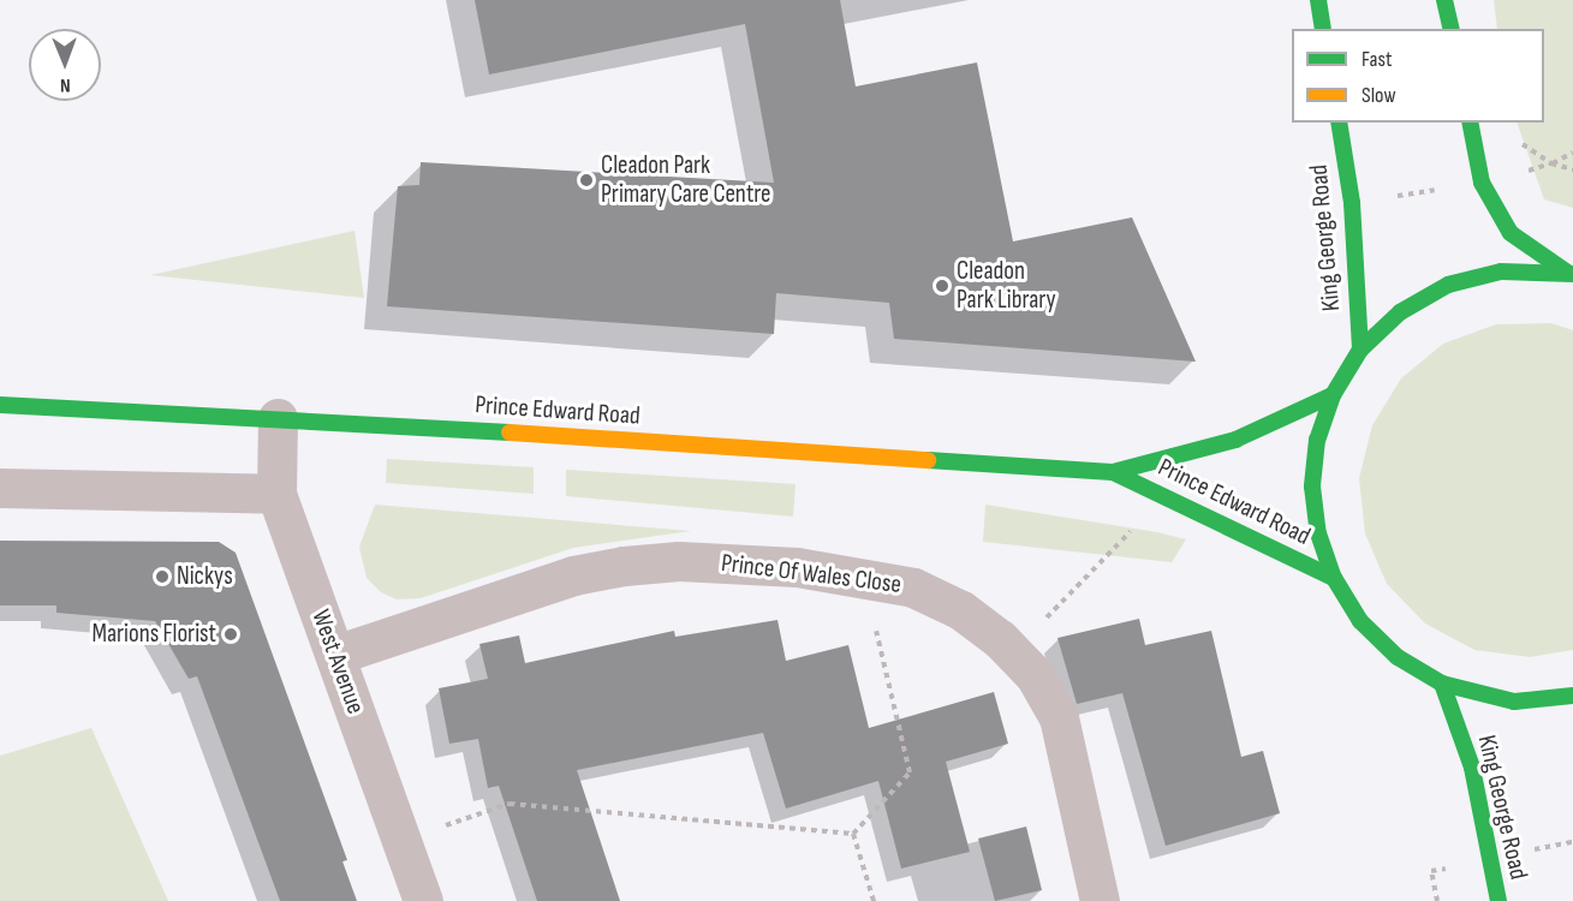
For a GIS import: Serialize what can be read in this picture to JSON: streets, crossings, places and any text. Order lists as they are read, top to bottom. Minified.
{"streets":{"main road":["King George Road","Prince Edward Road"],"street":["Prince Of Wales Close","West Avenue"]},"crossings":[["Prince Edward Road","West Avenue"],["Prince Of Wales Close","West Avenue"]],"places":["Cleadon Park Primary Care Centre","Cleadon Park Library","Nickys","Marions Florist"],"legend":["Fast","Slow"],"north":"bottom"}
